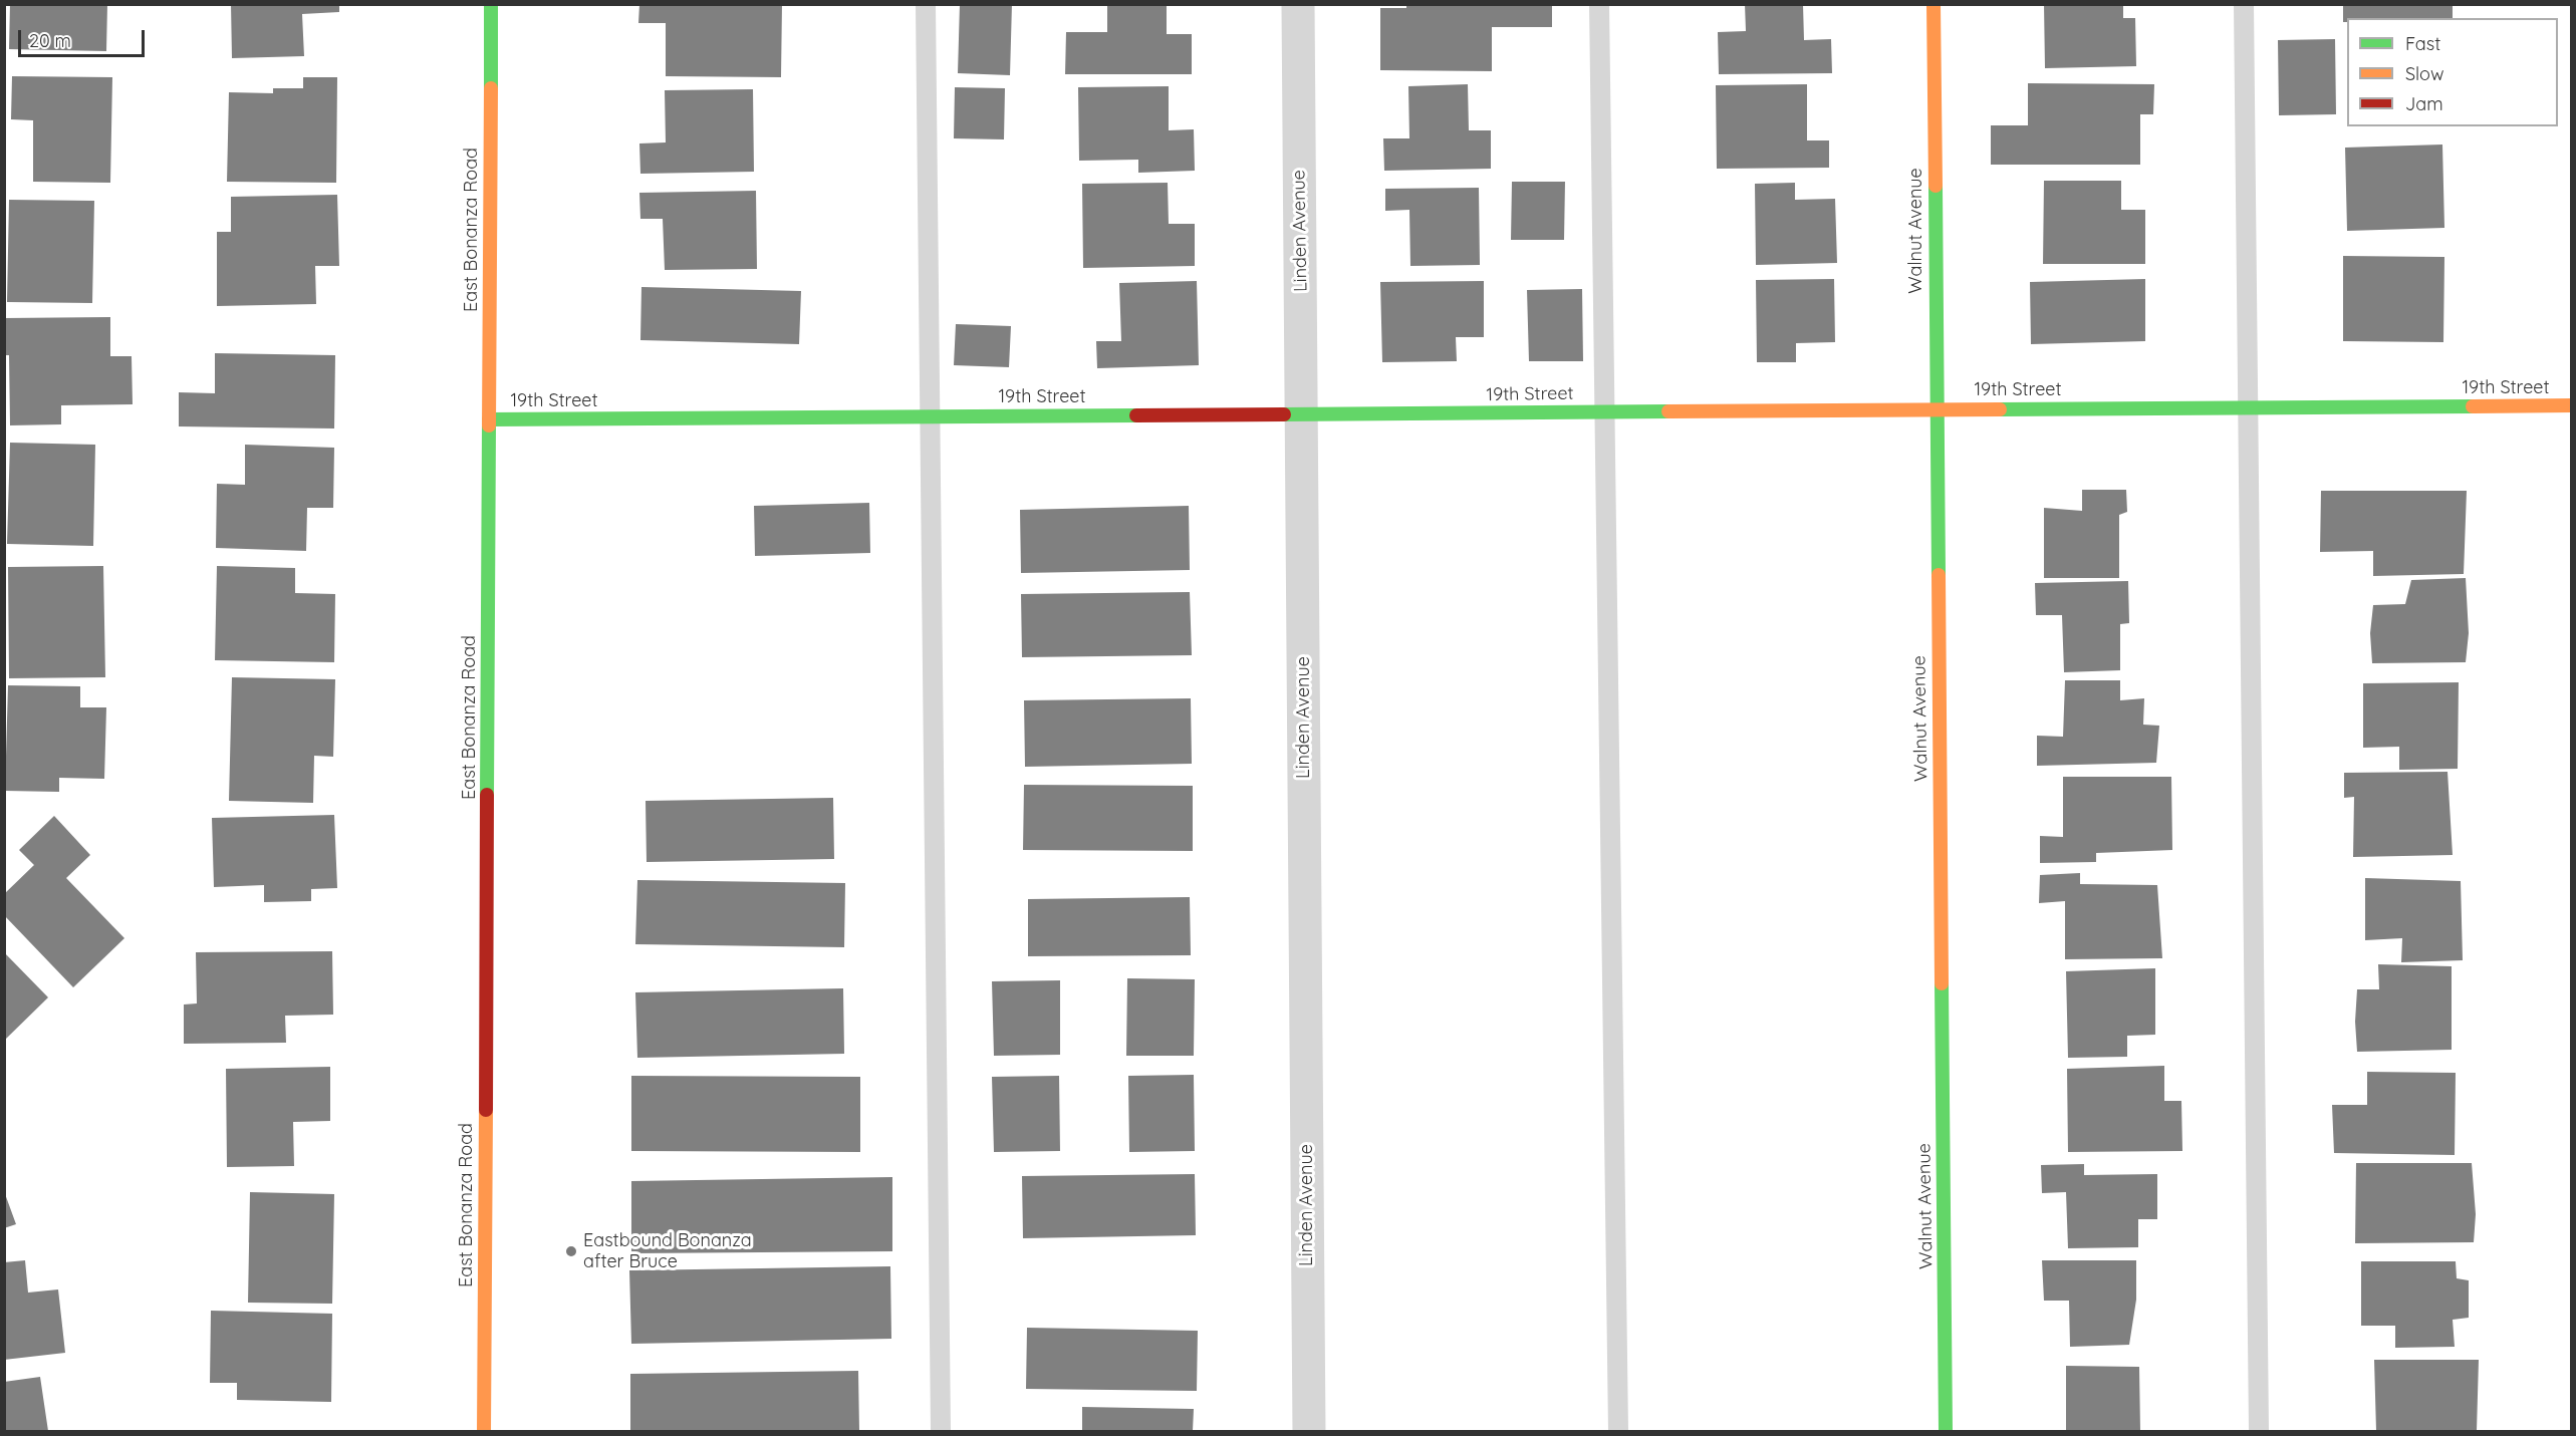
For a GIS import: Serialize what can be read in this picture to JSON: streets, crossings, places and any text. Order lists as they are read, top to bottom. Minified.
{"streets":{"street":["East Bonanza Road","Linden Avenue","Walnut Avenue","19th Street"]},"crossings":[["East Bonanza Road","19th Street"],["Linden Avenue","19th Street"],["Walnut Avenue","19th Street"]],"places":["Eastbound Bonanza after Bruce"],"legend":["Fast","Slow","Jam"],"scale_bar":"20 m"}
